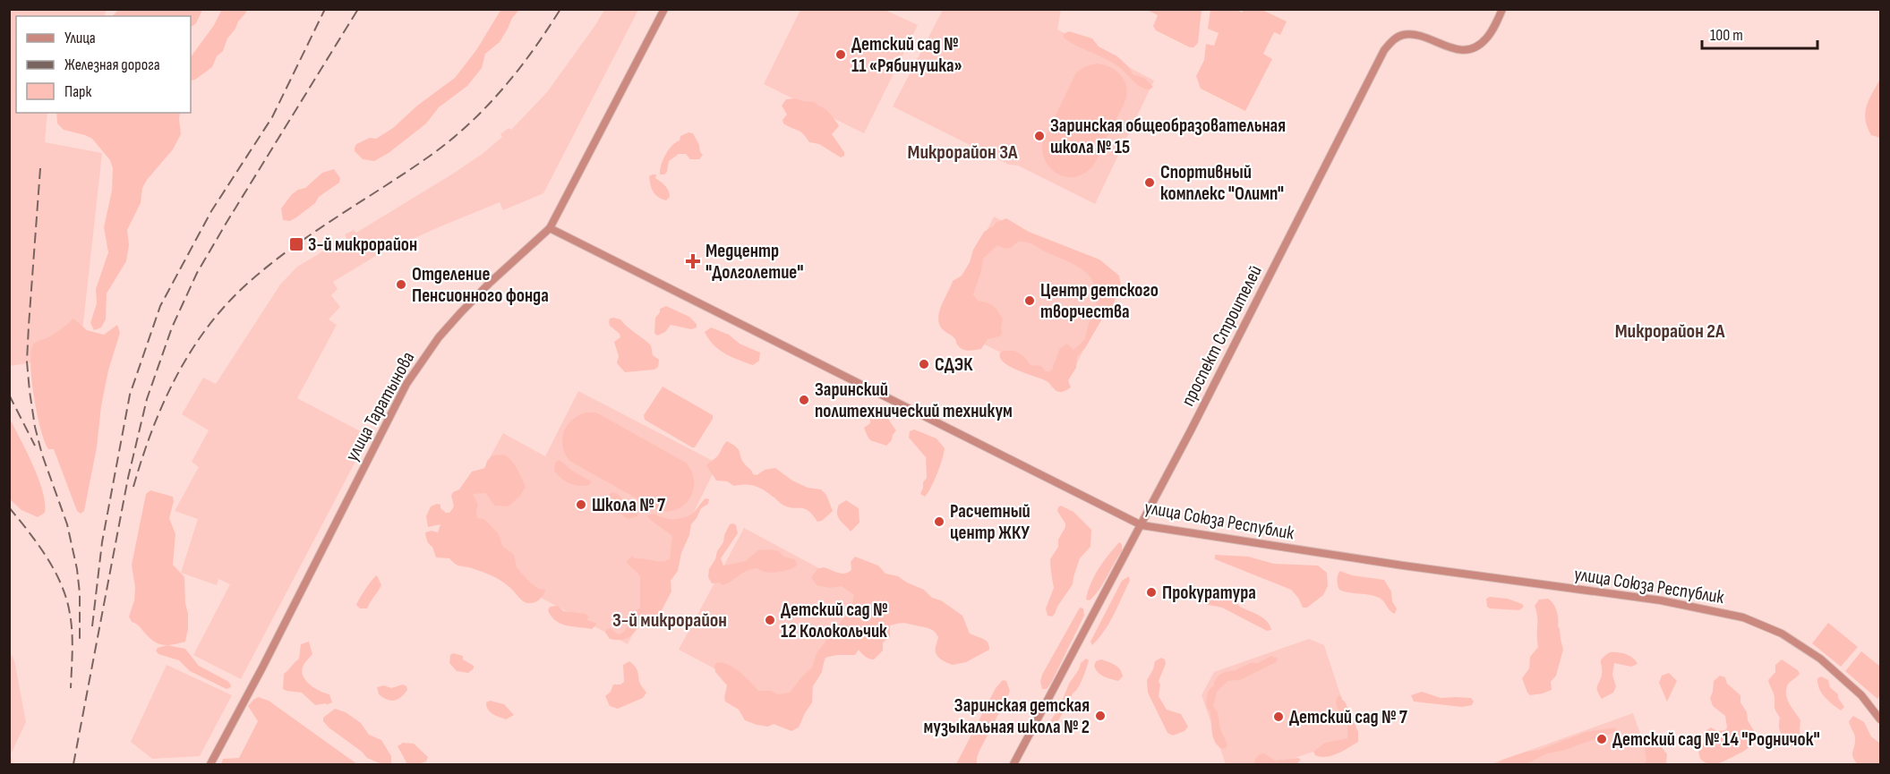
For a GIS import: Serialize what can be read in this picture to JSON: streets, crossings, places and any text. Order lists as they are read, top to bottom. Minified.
{"streets":{"street":["проспект Строителей","улица Таратынова","улица Союза Республик"]},"crossings":[["проспект Строителей","улица Союза Республик"],["улица Таратынова","улица Союза Республик"]],"districts":["Микрорайон 3А","Микрорайон 2А","3-й микрорайон"],"places":{"other":["Детский сад № 11 «Рябинушка»","Заринская общеобразовательная школа № 15","Спортивный комплекс \"Олимп\"","Отделение Пенсионного фонда","Центр детского творчества","СДЭК","Заринский политехнический техникум","Школа № 7","Расчетный центр ЖКУ","Прокуратура","Детский сад № 12 Колокольчик","Заринская детская музыкальная школа № 2","Детский сад № 7","Детский сад № 14 \"Родничок\""],"transit":["3-й микрорайон"],"health":["Медцентр \"Долголетие\""]},"legend":["Улица","Железная дорога","Парк"],"scale_bar":"100 m"}
